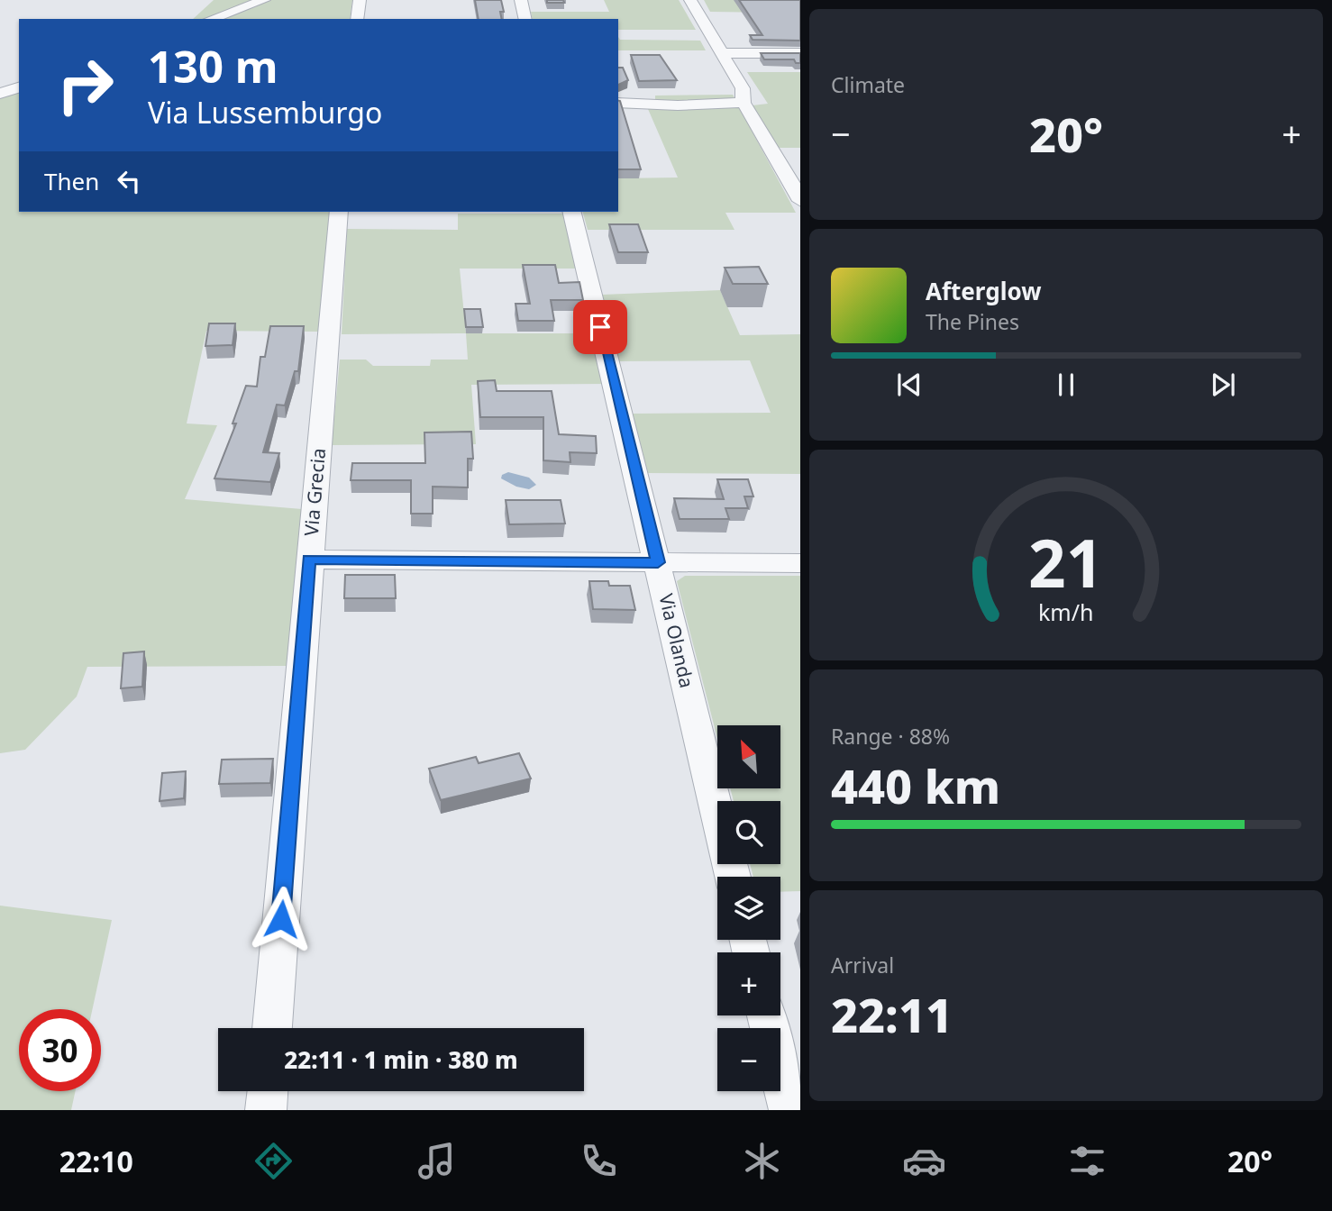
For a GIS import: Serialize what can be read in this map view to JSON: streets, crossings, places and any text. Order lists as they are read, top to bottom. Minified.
{"streets":{"street":["Via Grecia","Via Olanda"]},"north":"top left","page":{"tile":["Climate",["Range · 88%","440 km"],["Arrival","22:11"]],"turn":["130 m","Via Lussemburgo"],"heat":["−","20°","+"],"then":"Then","song":["Afterglow","The Pines"],"map_buttons":["+","−"],"limit":"30","trip":"22:11 · 1 min · 380 m","tabs":["22:10","20°"],"gauge":["21","km/h"]}}
